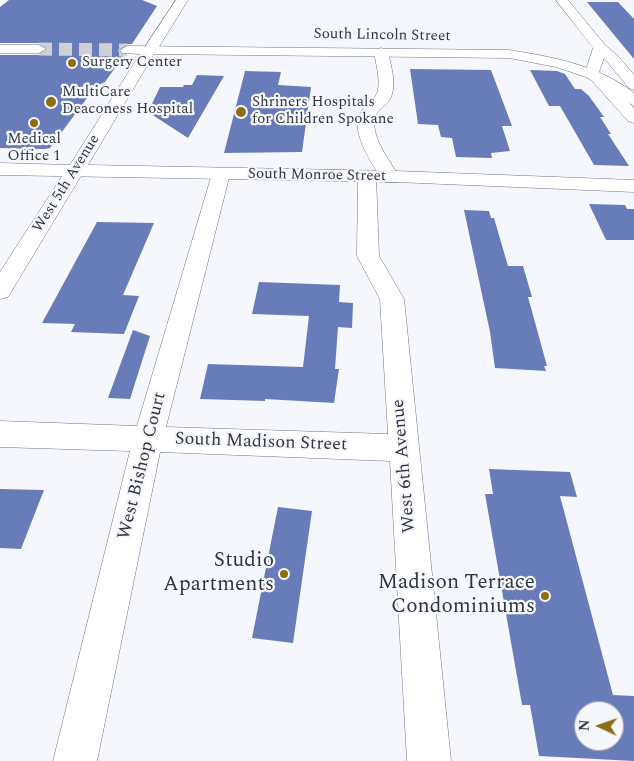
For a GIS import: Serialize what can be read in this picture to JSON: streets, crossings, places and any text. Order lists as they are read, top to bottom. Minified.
{"streets":{"street":["South Lincoln Street","South Monroe Street","West 5th Avenue","South Madison Street","West Bishop Court","West 6th Avenue"]},"crossings":[["South Lincoln Street","West 5th Avenue"],["South Lincoln Street","West 6th Avenue"],["South Monroe Street","West 5th Avenue"],["South Monroe Street","West Bishop Court"],["South Monroe Street","West 6th Avenue"],["South Madison Street","West Bishop Court"],["South Madison Street","West 6th Avenue"]],"places":["Surgery Center","MultiCare Deaconess Hospital","Shriners Hospitals for Children Spokane","Medical Office 1","Studio Apartments","Madison Terrace Condominiums"],"north":"left"}
